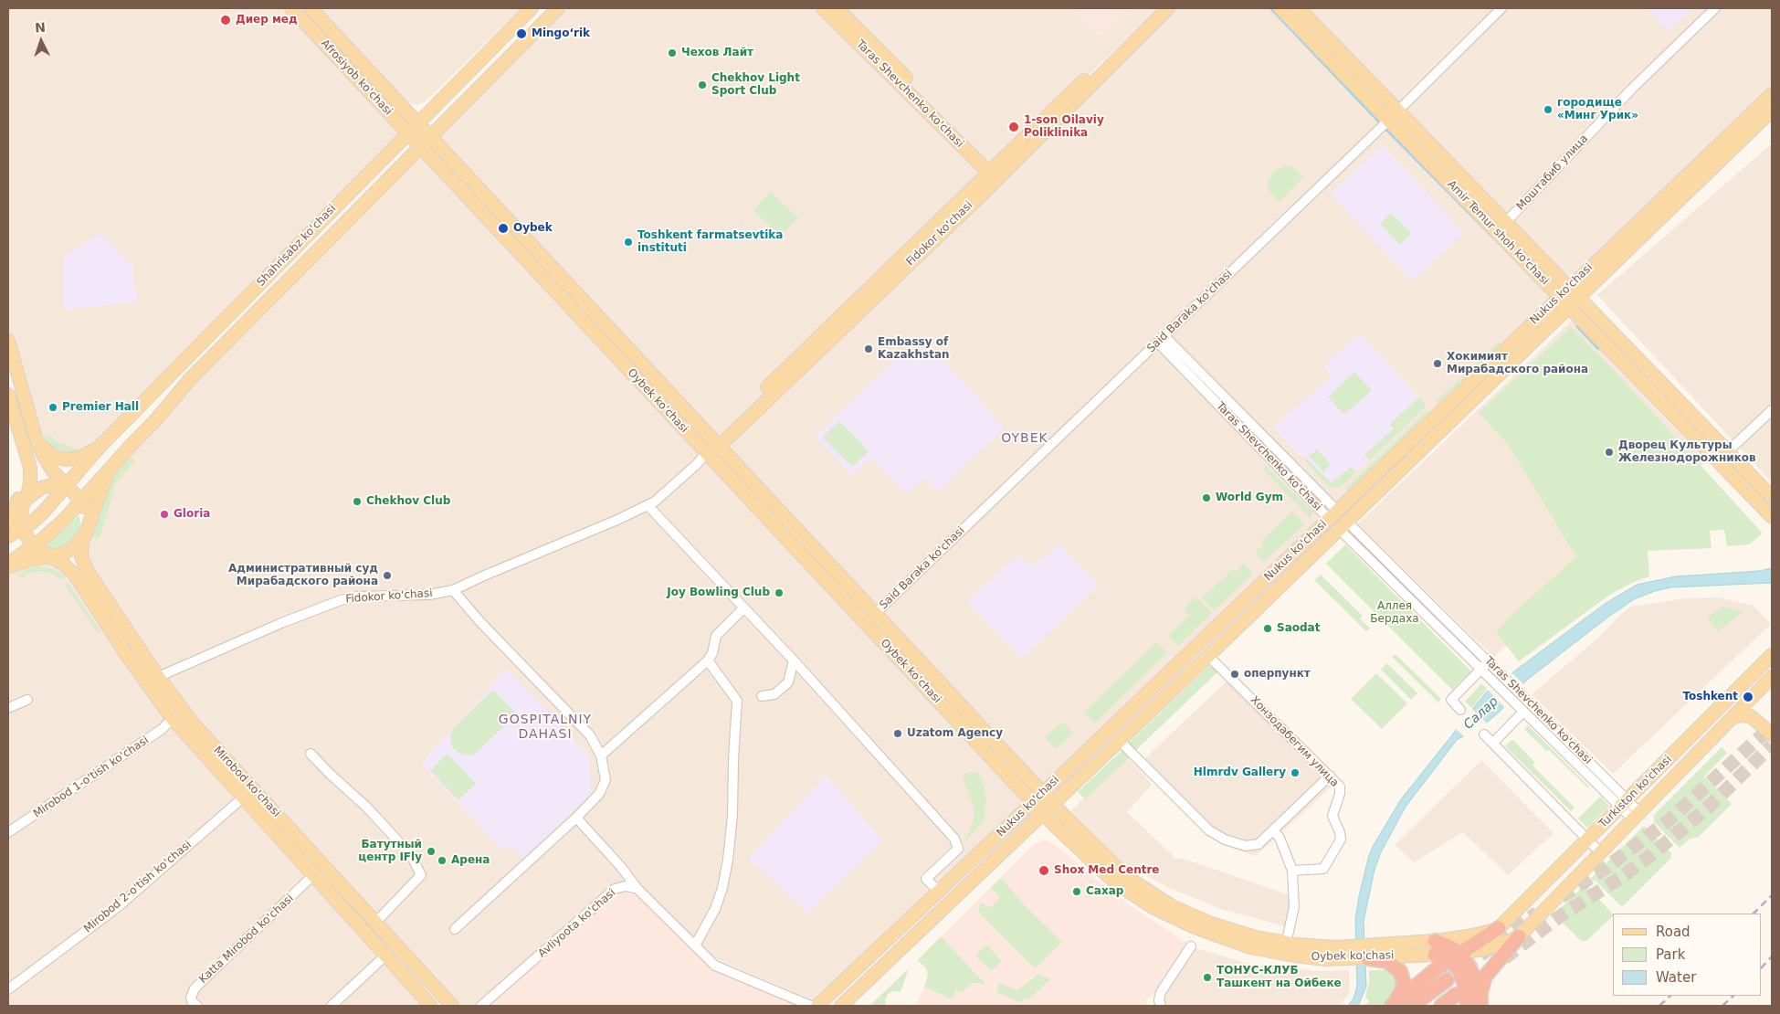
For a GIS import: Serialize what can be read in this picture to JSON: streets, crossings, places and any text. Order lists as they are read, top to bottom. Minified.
{"streets":{"main road":["Afrosiyob ko'chasi","Taras Shevchenko ko'chasi","Amir Temur shoh ko'chasi","Fidokor ko'chasi","Shahrisabz ko'chasi","Nukus ko'chasi","Oybek ko'chasi","Mirobod ko'chasi","Turkiston ko'chasi"],"street":["Моштабиб улица","Said Baraka ko'chasi","Хонзодабегим улица","Mirobod 1-o'tish ko'chasi","Mirobod 2-o'tish ko'chasi","Avliyoota ko'chasi","Katta Mirobod ko'chasi"]},"crossings":[["Afrosiyob ko'chasi","Shahrisabz ko'chasi"],["Afrosiyob ko'chasi","Oybek ko'chasi"],["Taras Shevchenko ko'chasi","Fidokor ko'chasi"],["Taras Shevchenko ko'chasi","Nukus ko'chasi"],["Taras Shevchenko ko'chasi","Said Baraka ko'chasi"],["Taras Shevchenko ko'chasi","Turkiston ko'chasi"],["Моштабиб улица","Amir Temur shoh ko'chasi"],["Amir Temur shoh ko'chasi","Nukus ko'chasi"],["Amir Temur shoh ko'chasi","Said Baraka ko'chasi"],["Fidokor ko'chasi","Oybek ko'chasi"],["Fidokor ko'chasi","Mirobod ko'chasi"],["Shahrisabz ko'chasi","Oybek ko'chasi"],["Shahrisabz ko'chasi","Mirobod ko'chasi"],["Nukus ko'chasi","Oybek ko'chasi"],["Nukus ko'chasi","Хонзодабегим улица"],["Said Baraka ko'chasi","Oybek ko'chasi"],["Oybek ko'chasi","Turkiston ko'chasi"],["Mirobod 1-o'tish ko'chasi","Mirobod ko'chasi"],["Mirobod ko'chasi","Mirobod 2-o'tish ko'chasi"],["Mirobod ko'chasi","Katta Mirobod ko'chasi"]],"districts":["OYBEK","GOSPITALNIY DAHASI"],"water":["Салар"],"parks":["Аллея Бердаха"],"places":["Диер мед","Mingoʻrik","Чехов Лайт","Chekhov Light Sport Club","городище «Минг Урик»","1-son Oilaviy Poliklinika","Oybek","Toshkent farmatsevtika instituti","Embassy of Kazakhstan","Хокимият Мирабадского района","Premier Hall","Дворец Культуры Железнодорожников","World Gym","Chekhov Club","Gloria","Административный суд Мирабадского района","Joy Bowling Club","Saodat","оперпункт","Toshkent","Uzatom Agency","Hlmrdv Gallery","Батутный центр IFly","Арена","Shox Med Centre","Сахар","ТОНУС-КЛУБ Ташкент на Ойбеке"],"legend":["Road","Park","Water"],"north":"top"}
